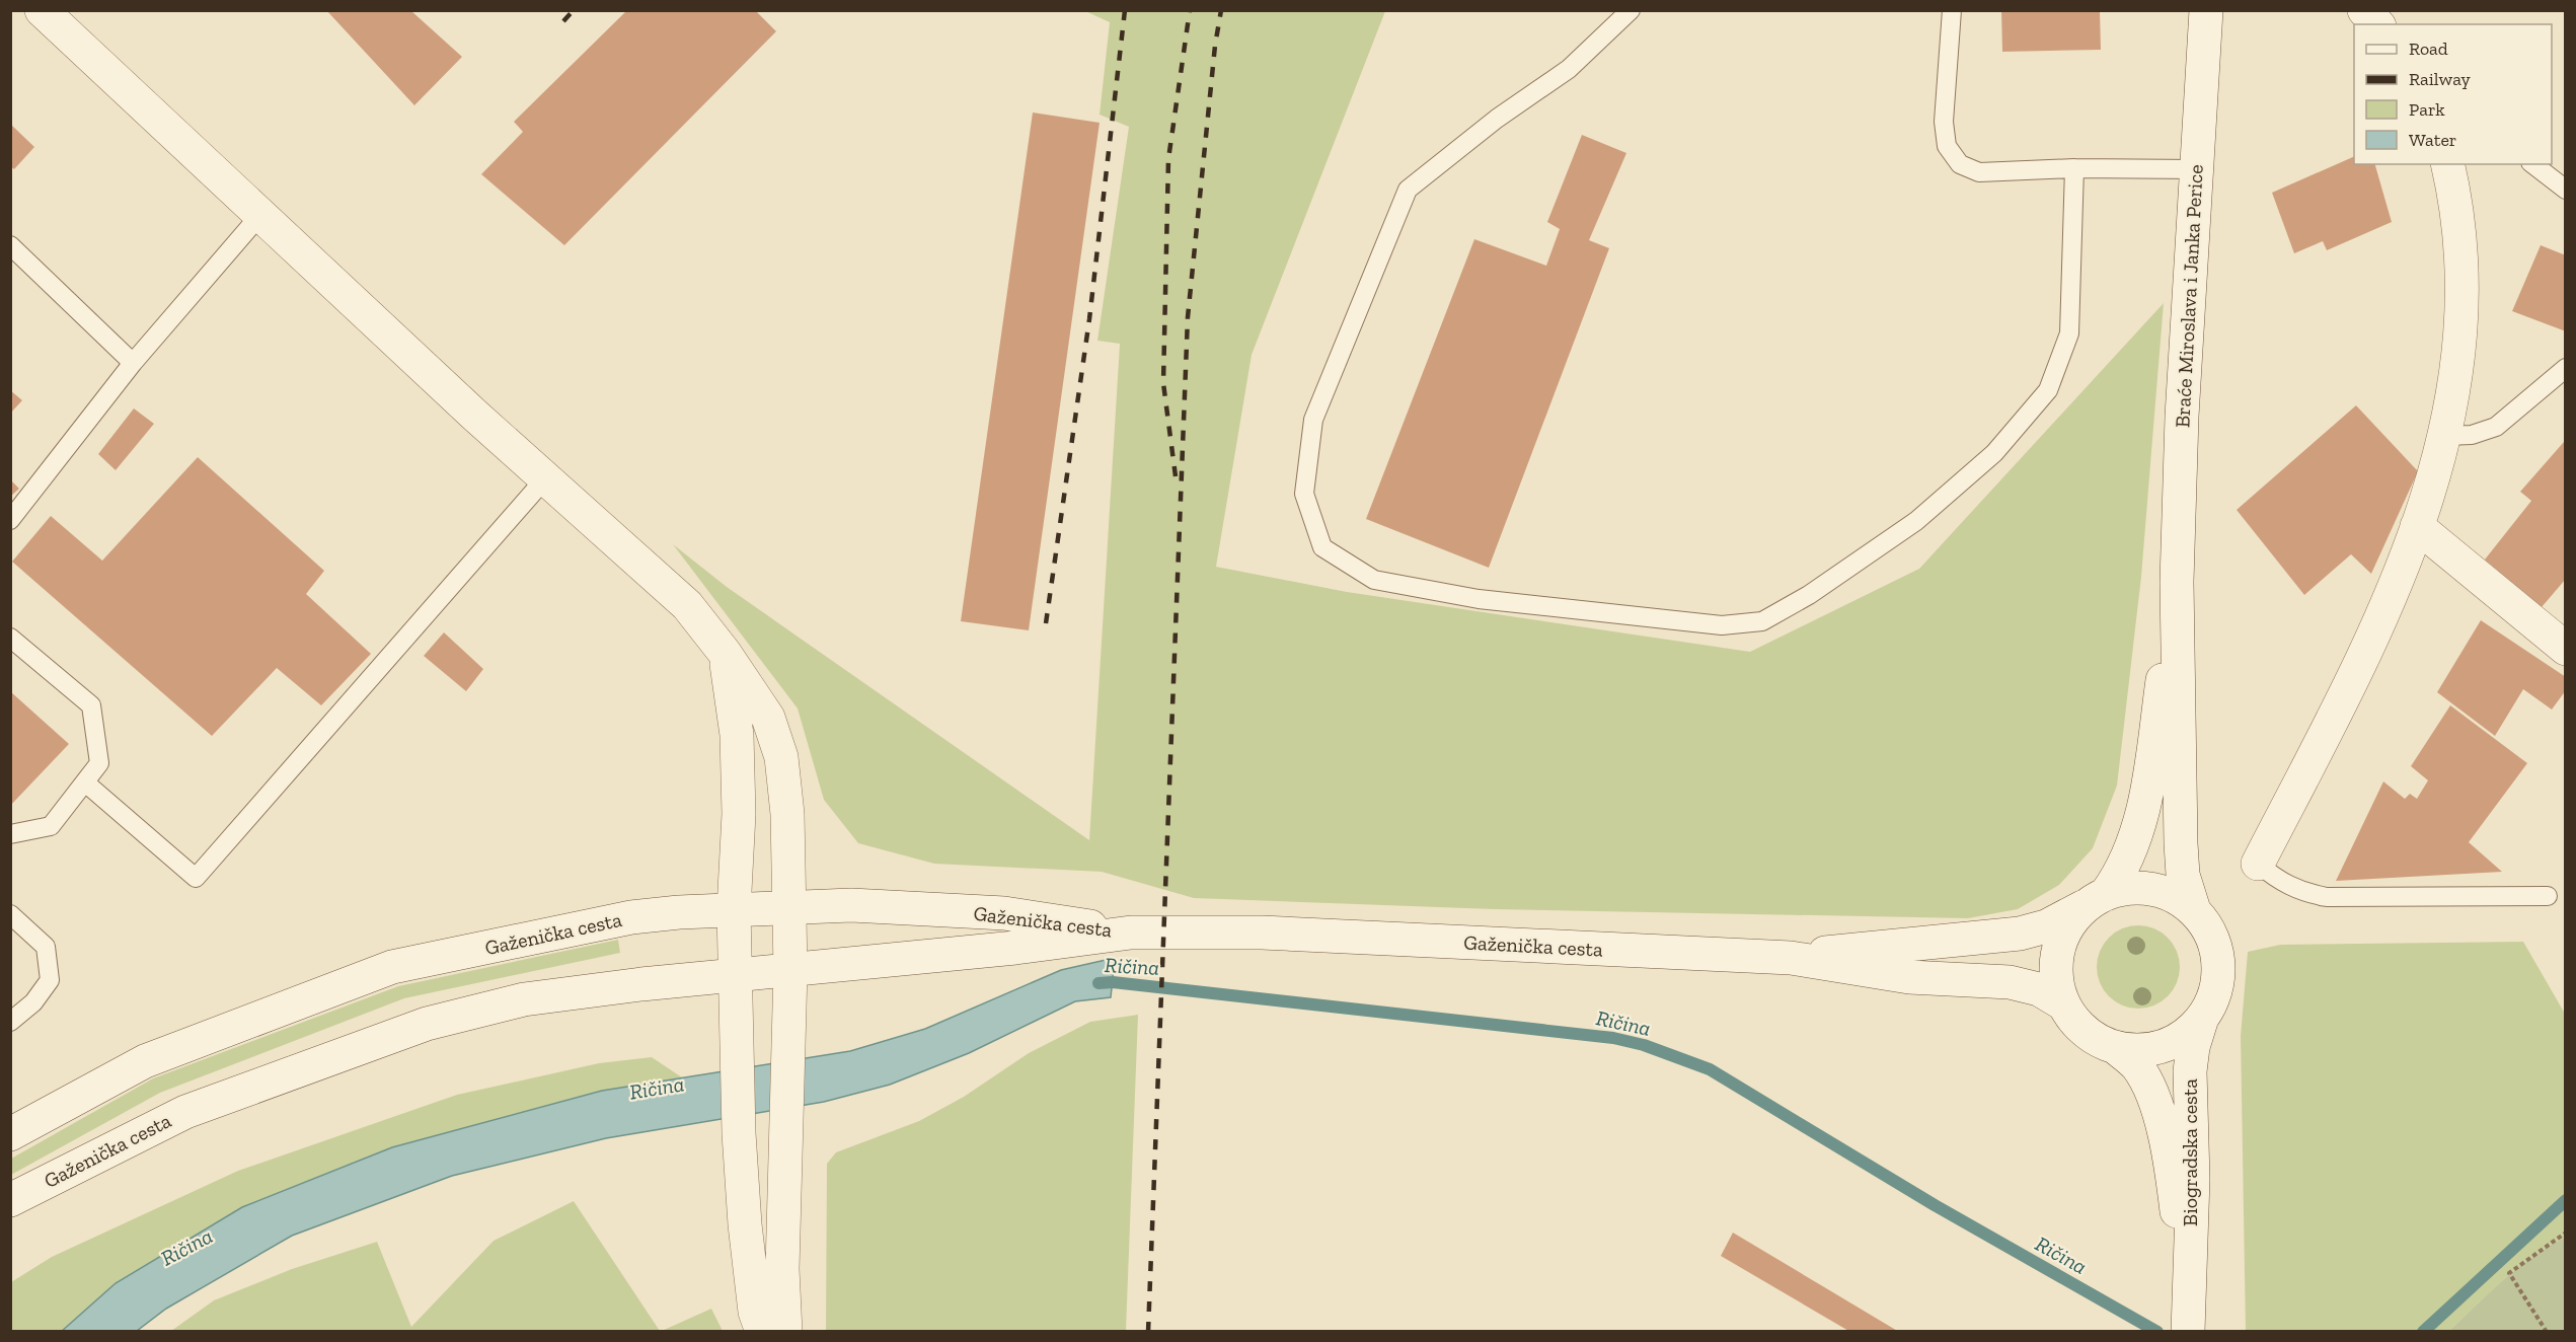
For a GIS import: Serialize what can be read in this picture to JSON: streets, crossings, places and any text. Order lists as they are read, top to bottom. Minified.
{"streets":{"main road":["Braće Miroslava i Janka Perice","Gaženička cesta","Biogradska cesta"]},"crossings":[["Braće Miroslava i Janka Perice","Gaženička cesta"],["Braće Miroslava i Janka Perice","Biogradska cesta"],["Gaženička cesta","Biogradska cesta"]],"water":["Ričina"],"legend":["Road","Railway","Park","Water"]}
